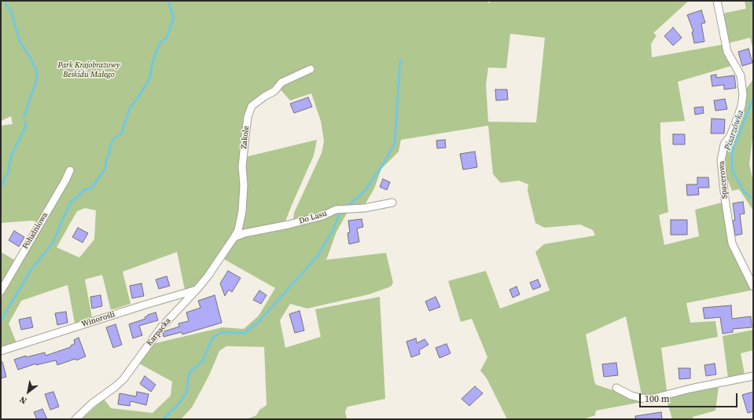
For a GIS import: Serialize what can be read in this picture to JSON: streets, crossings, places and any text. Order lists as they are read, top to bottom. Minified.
{"streets":{"street":["Zakole","Spacerowa","Do Lasu","Południowa","Winorośli","Karpacka"]},"crossings":[["Zakole","Do Lasu"],["Zakole","Karpacka"],["Do Lasu","Karpacka"],["Winorośli","Karpacka"]],"water":["Pisarzówka"],"parks":["Park Krajobrazowy Beskidu Małego"],"scale_bar":"100 m","north":"bottom left"}
